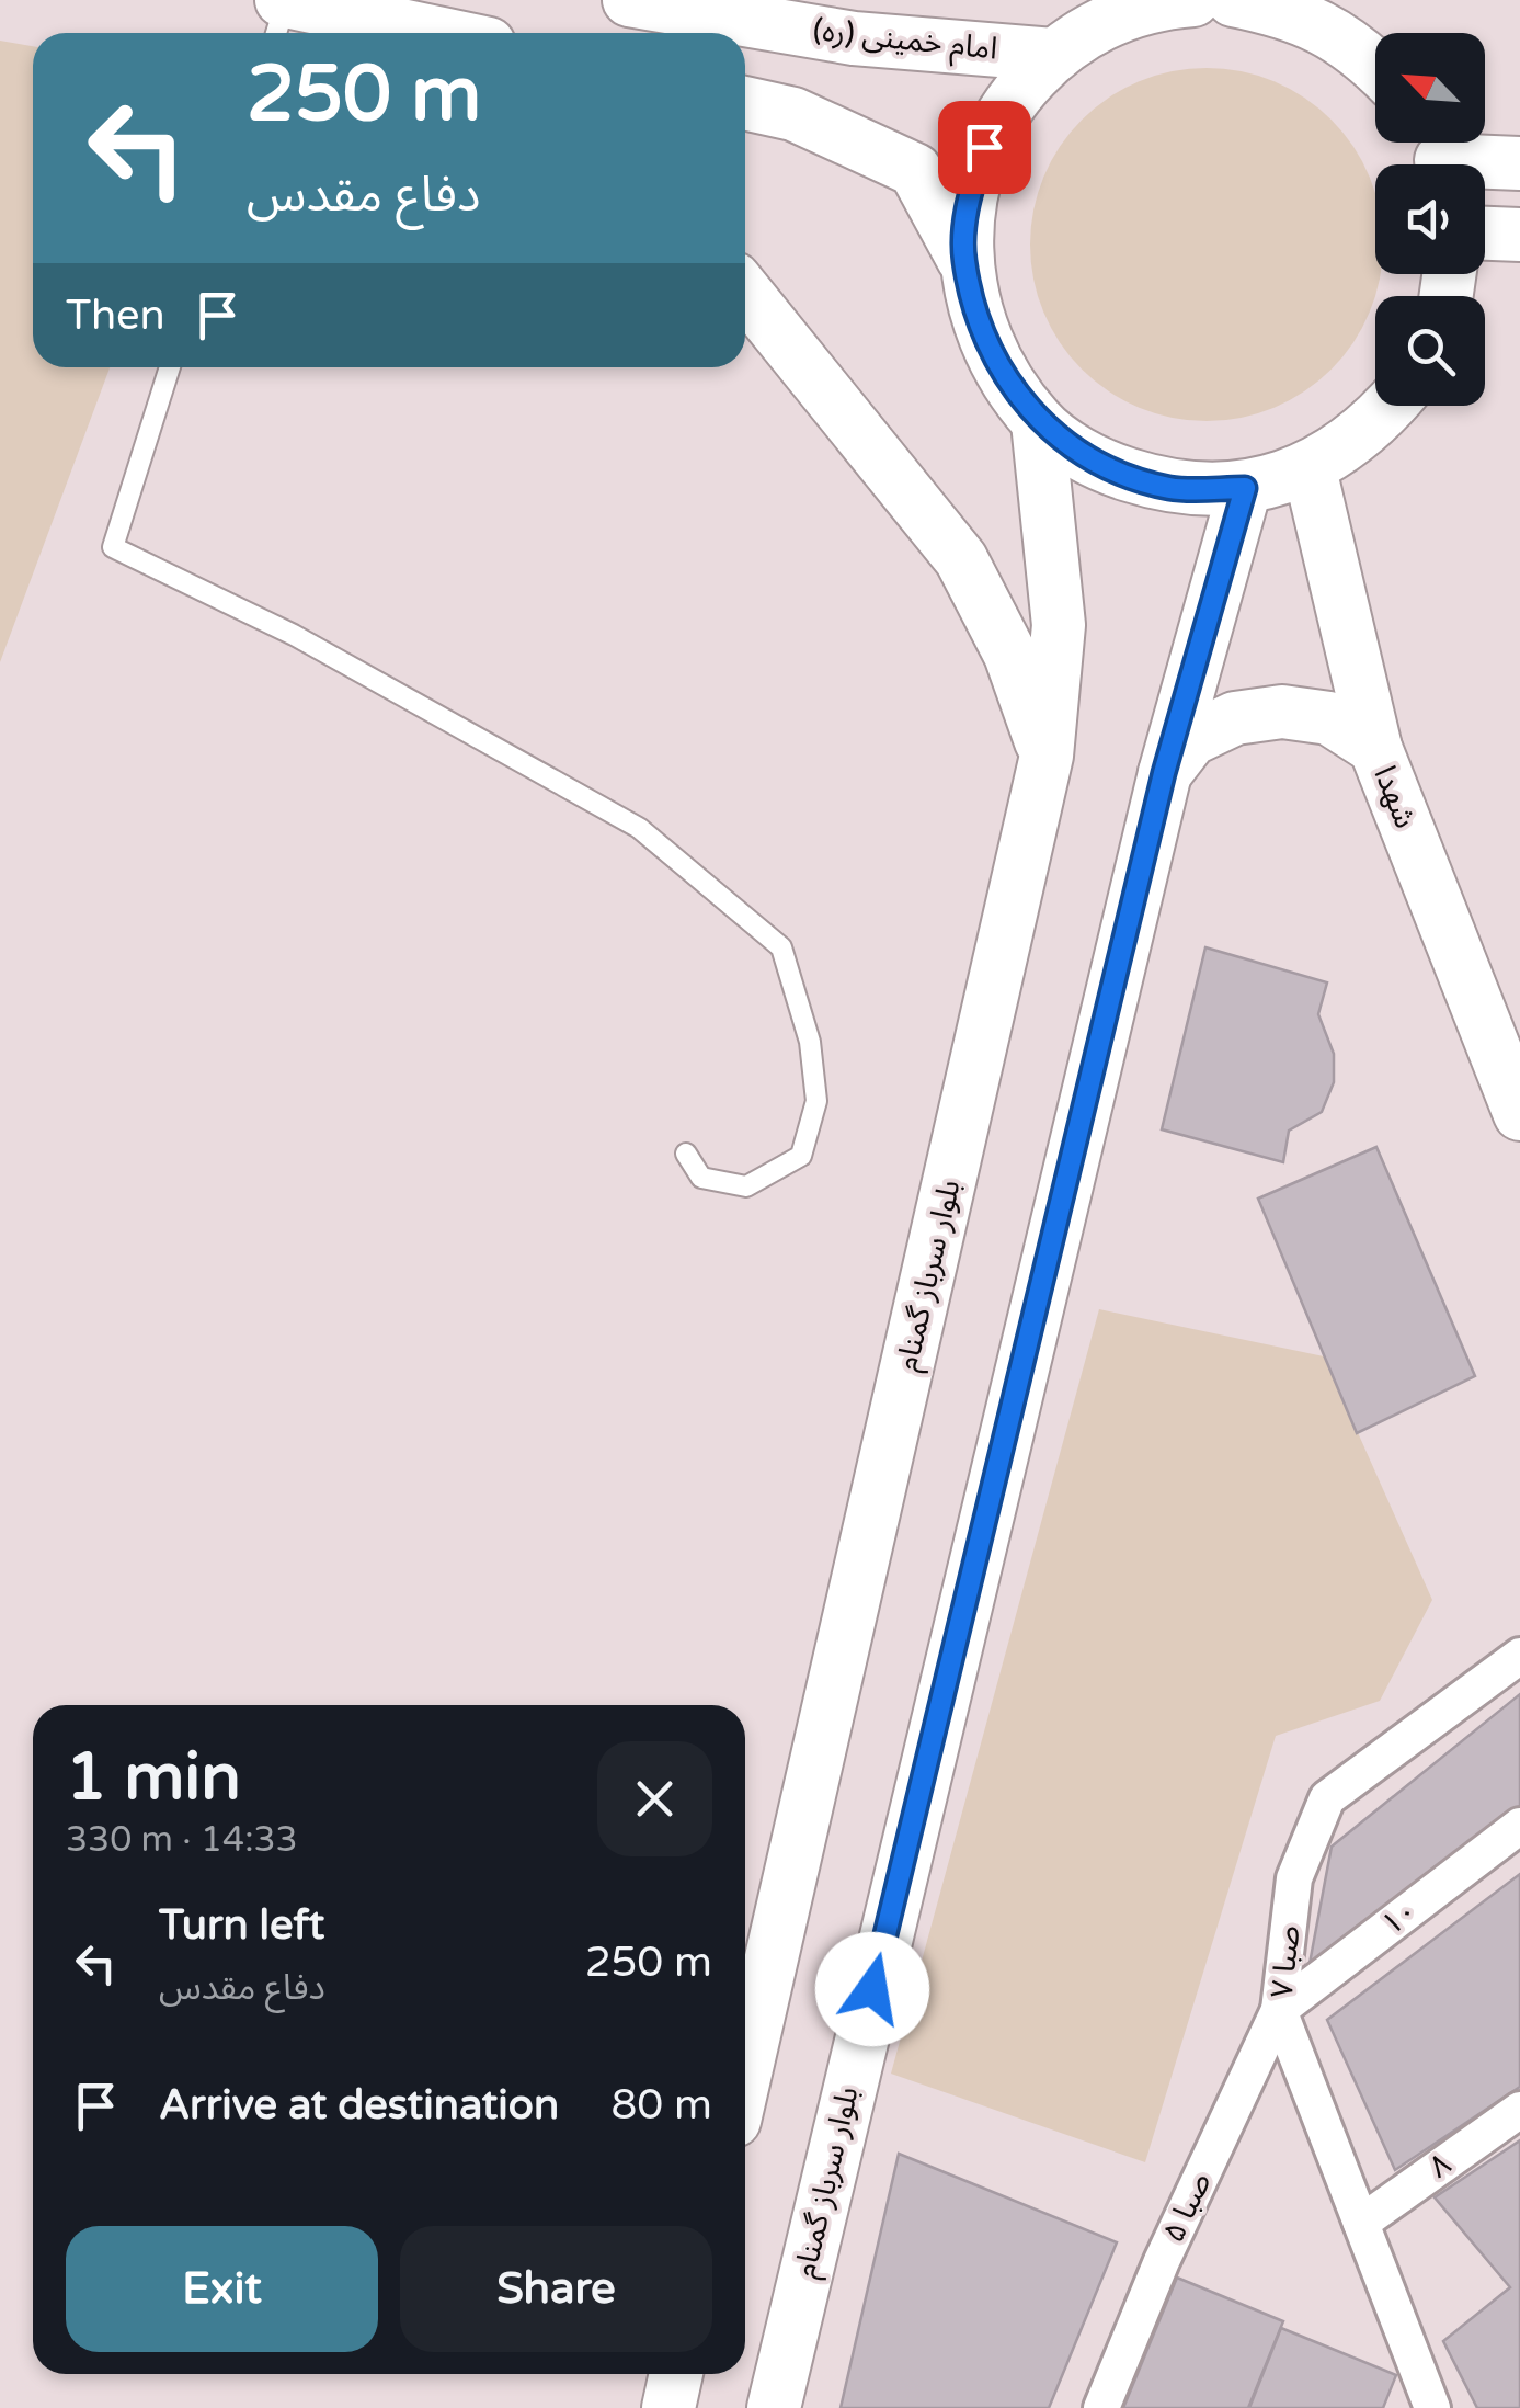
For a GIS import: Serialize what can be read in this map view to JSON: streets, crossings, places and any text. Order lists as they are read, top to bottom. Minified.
{"streets":{"main road":["امام خمینی (ره)","شهدا","بلوار سرباز گمنام"],"street":["۱۰","صبا ۷","۸","صبا ۵"]},"crossings":[["۱۰","صبا ۷"],["۱۰","صبا ۵"],["صبا ۷","۸"],["صبا ۷","صبا ۵"]],"north":"top left","page":{"turn":["250 m","دفاع مقدس"],"then":"Then","heading":["1 min","330 m · 14:33"],"list":[{"name":"Turn left","note":"دفاع مقدس","value":"250 m"},{"name":"Arrive at destination","value":"80 m"}],"buttons":["Exit","Share"]}}
